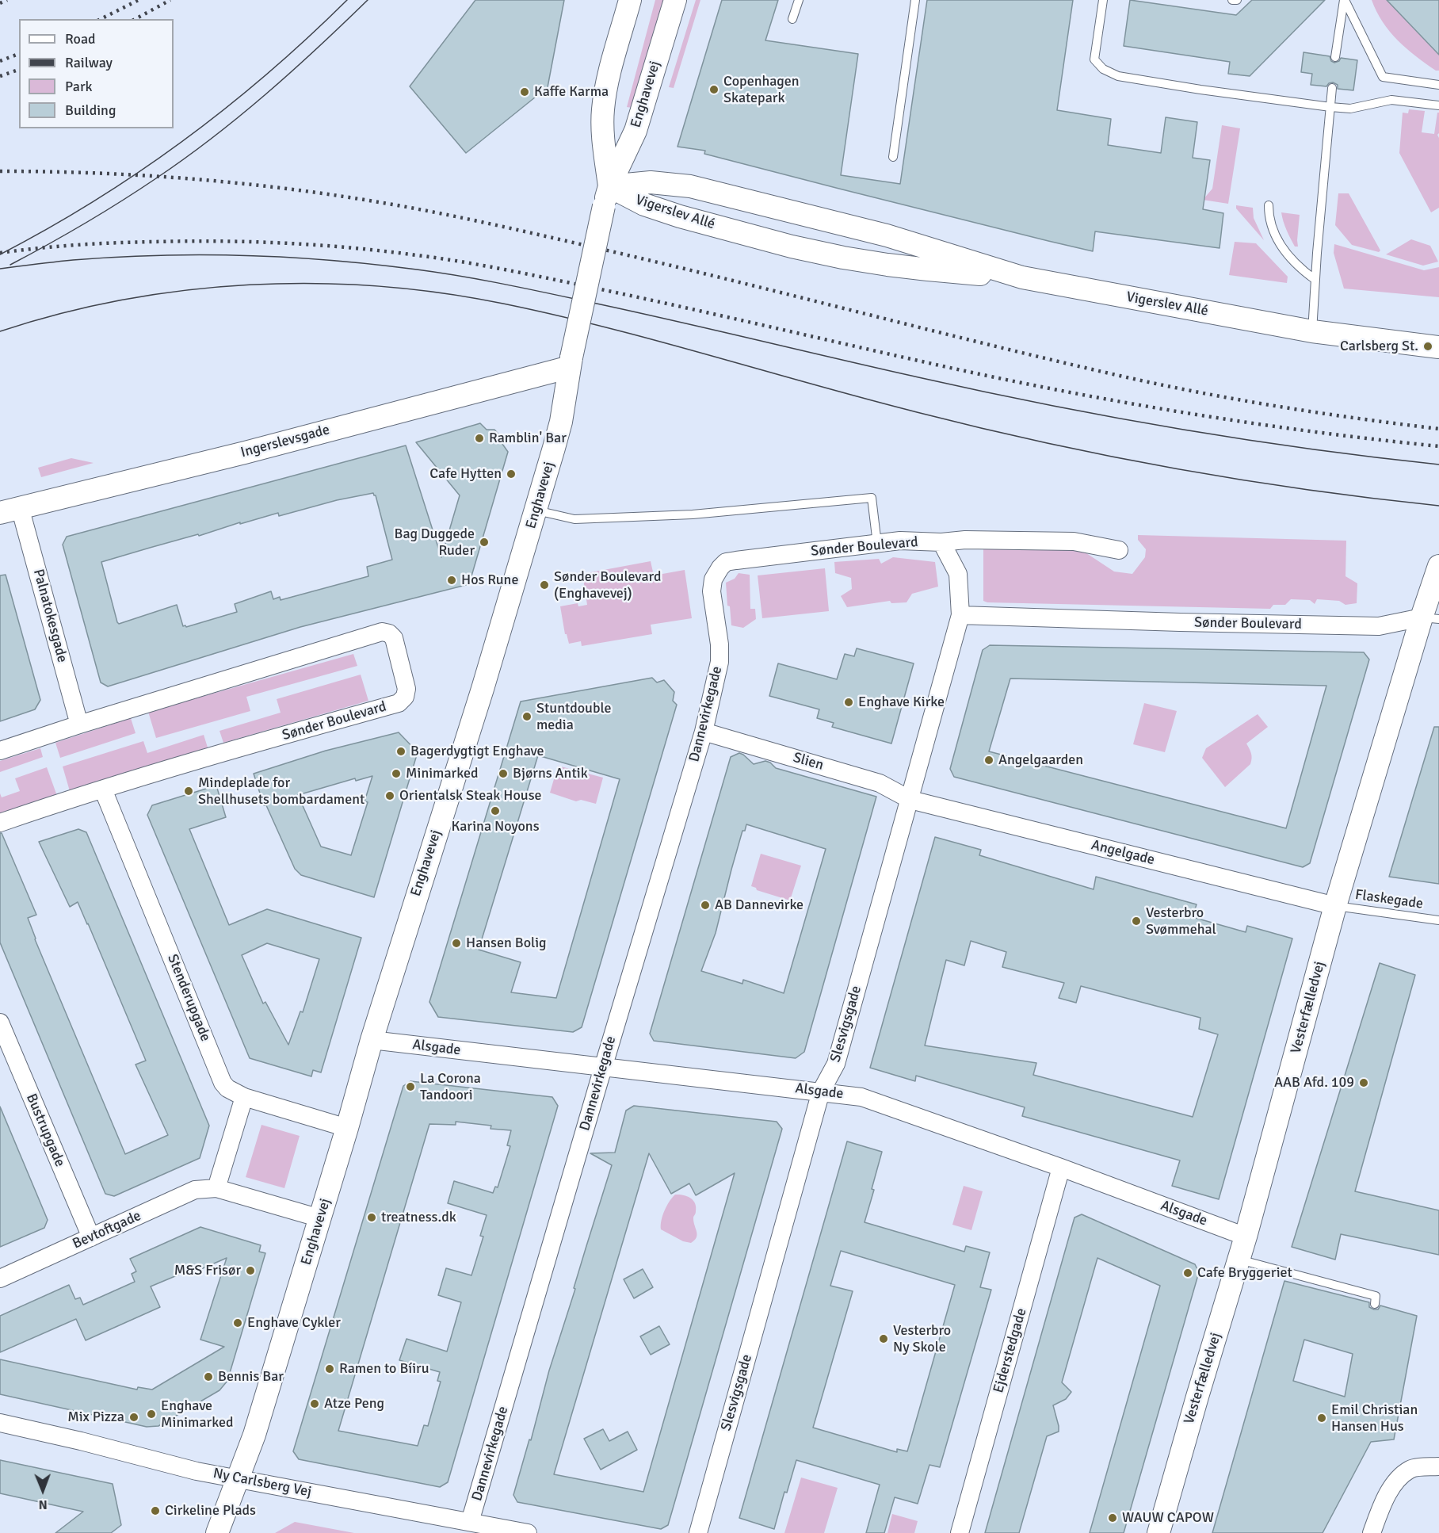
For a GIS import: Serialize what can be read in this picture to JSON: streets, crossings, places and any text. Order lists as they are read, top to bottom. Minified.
{"streets":{"street":["Enghavevej","Vigerslev Allé","Ingerslevsgade","Sønder Boulevard","Palnatokesgade","Dannevirkegade","Slien","Angelgade","Stenderupgade","Vesterfælledvej","Slesvigsgade","Alsgade","Bustrupgade","Bevtoftgade","Ejderstedgade","Ny Carlsberg Vej"],"lane":["Flaskegade"]},"crossings":[["Enghavevej","Vigerslev Allé"],["Enghavevej","Ingerslevsgade"],["Enghavevej","Stenderupgade"],["Enghavevej","Alsgade"],["Enghavevej","Bevtoftgade"],["Enghavevej","Ny Carlsberg Vej"],["Ingerslevsgade","Palnatokesgade"],["Sønder Boulevard","Palnatokesgade"],["Sønder Boulevard","Dannevirkegade"],["Sønder Boulevard","Stenderupgade"],["Sønder Boulevard","Vesterfælledvej"],["Sønder Boulevard","Slesvigsgade"],["Dannevirkegade","Slien"],["Dannevirkegade","Alsgade"],["Dannevirkegade","Ny Carlsberg Vej"],["Slien","Angelgade"],["Slien","Slesvigsgade"],["Angelgade","Flaskegade"],["Angelgade","Vesterfælledvej"],["Angelgade","Slesvigsgade"],["Flaskegade","Vesterfælledvej"],["Vesterfælledvej","Alsgade"],["Slesvigsgade","Alsgade"],["Alsgade","Ejderstedgade"],["Bustrupgade","Bevtoftgade"]],"places":["Copenhagen Skatepark","Kaffe Karma","Carlsberg St.","Ramblin' Bar","Cafe Hytten","Bag Duggede Ruder","Hos Rune","Sønder Boulevard (Enghavevej)","Enghave Kirke","Stuntdouble media","Bagerdygtigt Enghave","Angelgaarden","Minimarked","Bjørns Antik","Mindeplade for Shellhusets bombardament","Orientalsk Steak House","Karina Noyons","AB Dannevirke","Vesterbro Svømmehal","Hansen Bolig","AAB Afd. 109","La Corona Tandoori","treatness.dk","M&S Frisør","Cafe Bryggeriet","Enghave Cykler","Vesterbro Ny Skole","Ramen to Bíiru","Bennis Bar","Atze Peng","Enghave Minimarked","Mix Pizza","Emil Christian Hansen Hus","Cirkeline Plads","WAUW CAPOW"],"legend":["Road","Railway","Park","Building"],"north":"bottom"}
